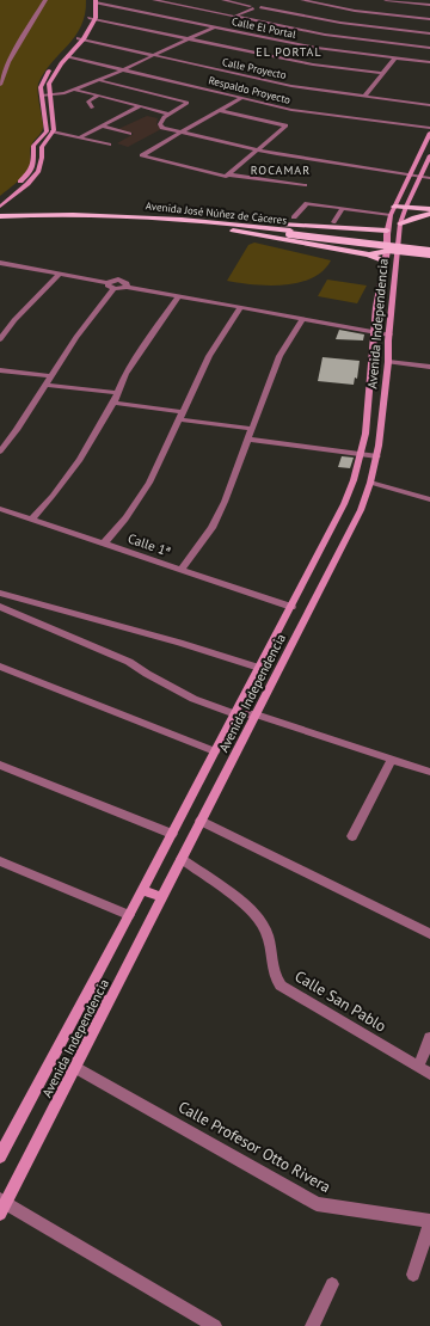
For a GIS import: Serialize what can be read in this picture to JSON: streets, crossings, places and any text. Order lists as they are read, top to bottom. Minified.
{"streets":{"main road":["Avenida José Núñez de Cáceres","Avenida Independencia"],"street":["Calle El Portal","Calle Proyecto","Respaldo Proyecto","Calle 1ª","Calle San Pablo","Calle Profesor Otto Rivera"]},"crossings":[["Avenida Independencia","Calle 1ª"],["Avenida Independencia","Calle San Pablo"],["Avenida Independencia","Calle Profesor Otto Rivera"]],"districts":["EL PORTAL","ROCAMAR"]}
